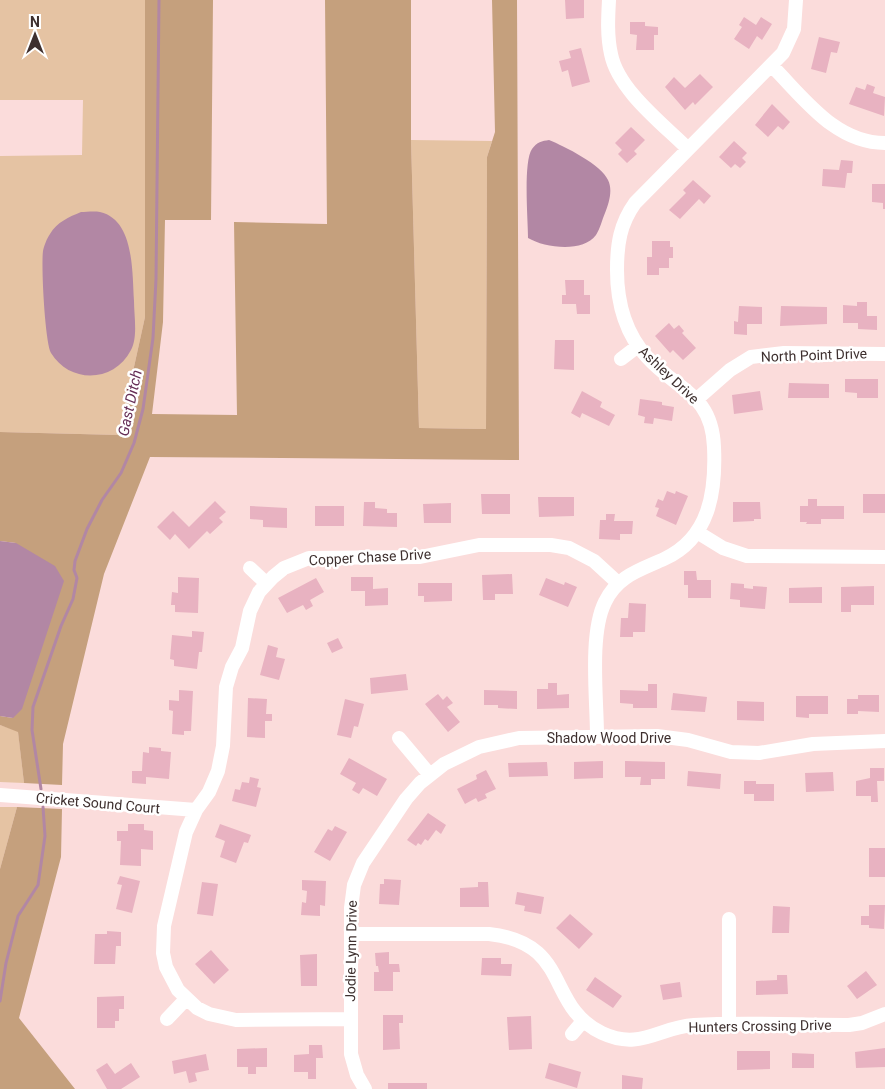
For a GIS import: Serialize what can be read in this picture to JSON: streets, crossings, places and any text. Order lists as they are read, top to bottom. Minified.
{"streets":{"street":["North Point Drive","Ashley Drive","Copper Chase Drive","Shadow Wood Drive","Cricket Sound Court","Jodie Lynn Drive","Hunters Crossing Drive"]},"crossings":[["North Point Drive","Ashley Drive"],["Ashley Drive","Copper Chase Drive"],["Ashley Drive","Shadow Wood Drive"],["Shadow Wood Drive","Jodie Lynn Drive"],["Jodie Lynn Drive","Hunters Crossing Drive"]],"water":["Gast Ditch"],"north":"top"}
